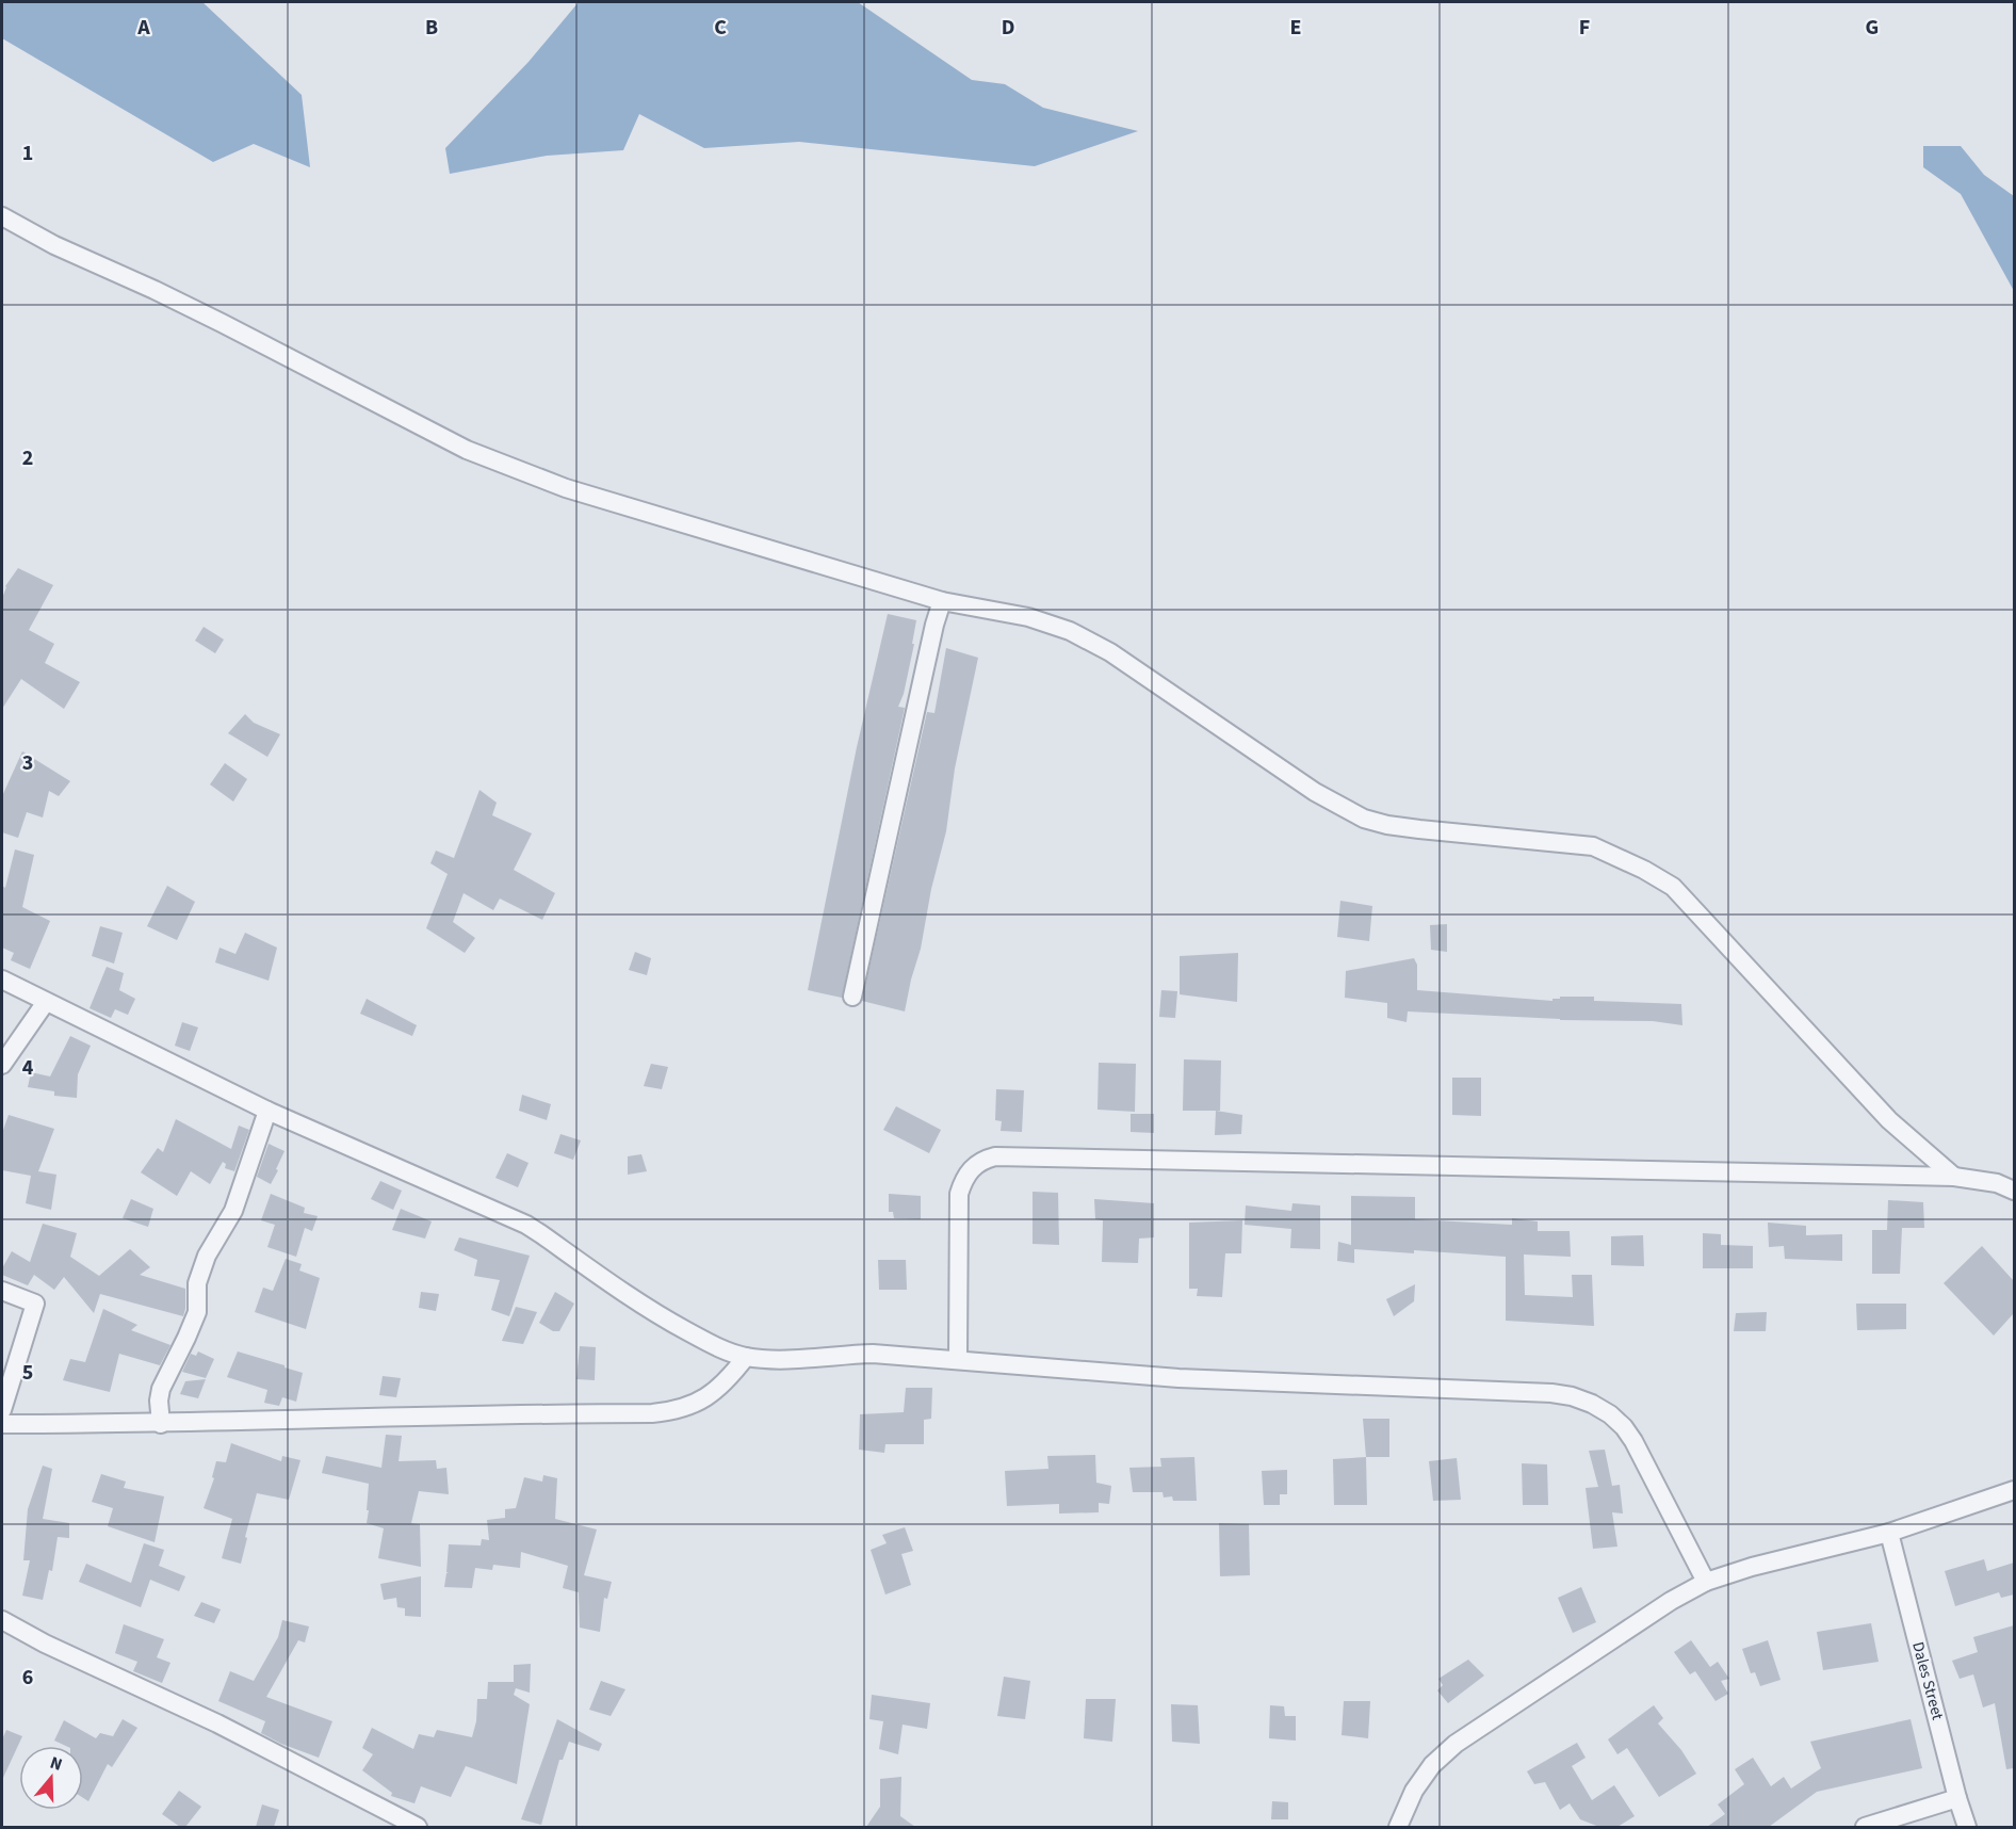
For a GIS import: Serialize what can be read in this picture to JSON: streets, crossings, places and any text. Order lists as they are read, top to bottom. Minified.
{"streets":{"street":["Dales Street"]},"north":"top","grid":{"columns":["A","B","C","D","E","F","G"],"rows":["1","2","3","4","5","6"]}}
